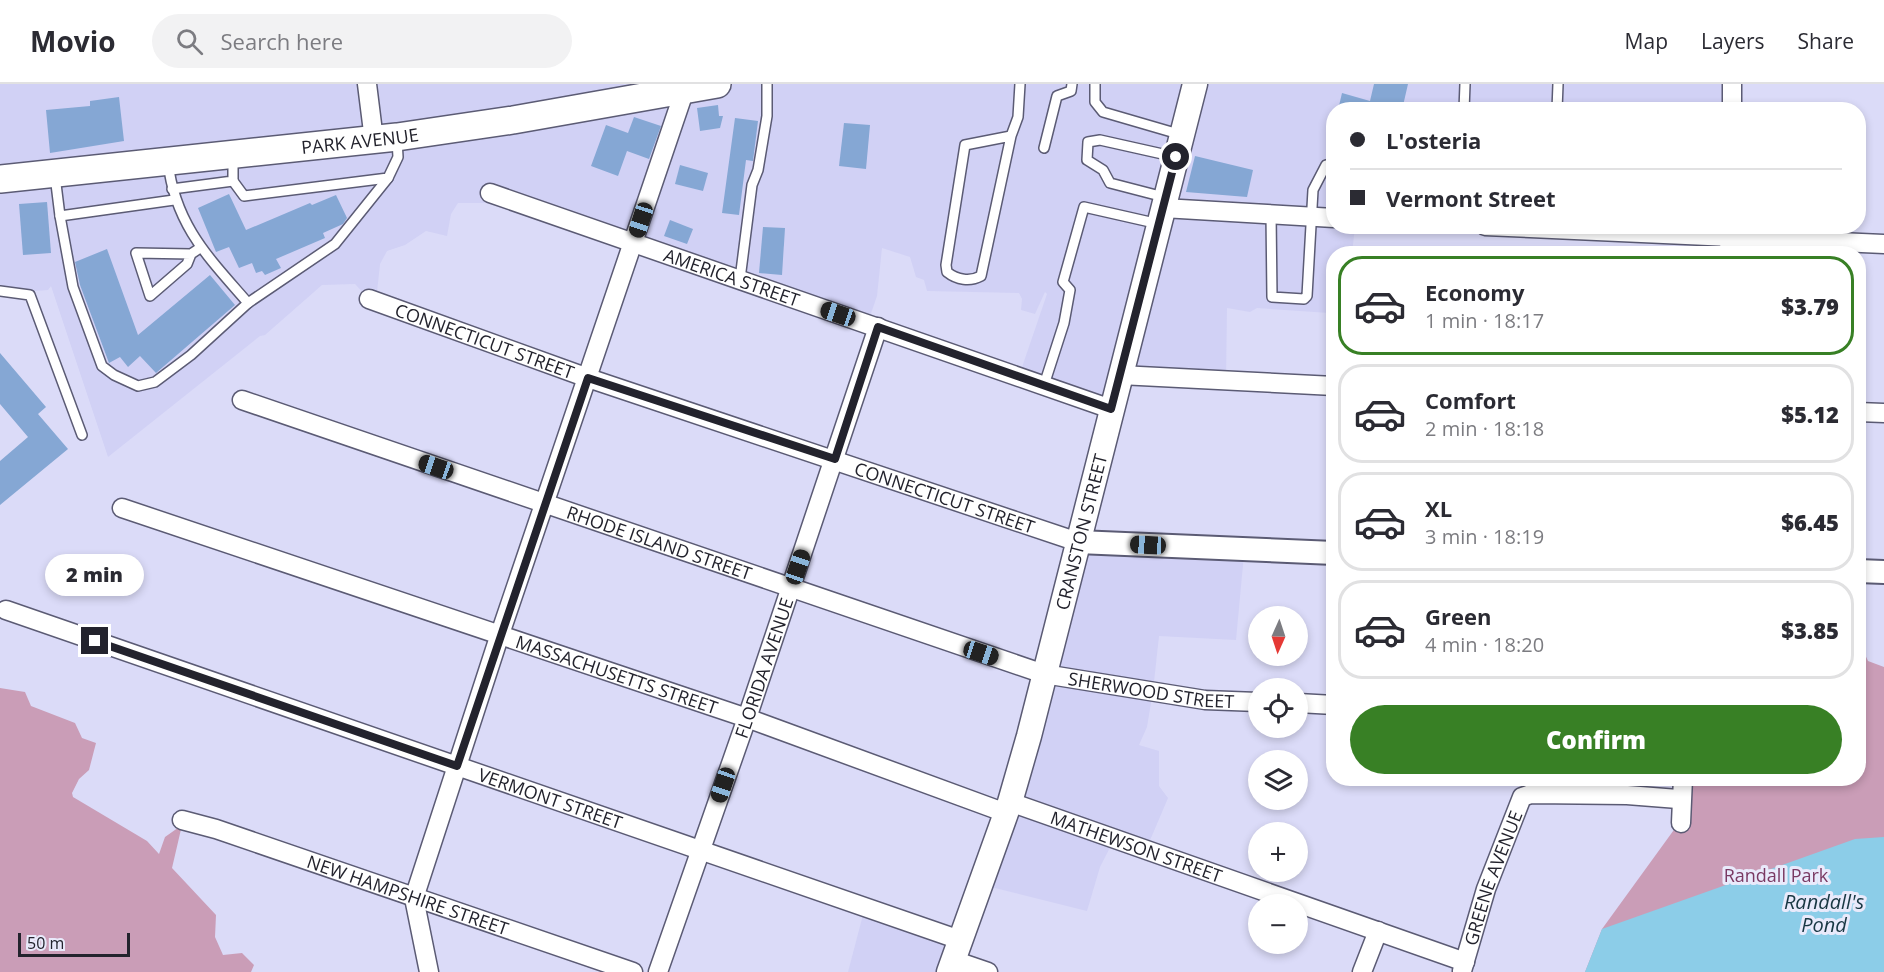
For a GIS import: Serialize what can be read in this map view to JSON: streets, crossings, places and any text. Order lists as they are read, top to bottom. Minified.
{"streets":{"main road":["PARK AVENUE","CRANSTON STREET"],"street":["AMERICA STREET","CONNECTICUT STREET","RHODE ISLAND STREET","FLORIDA AVENUE","MASSACHUSETTS STREET","SHERWOOD STREET","VERMONT STREET","MATHEWSON STREET","GREENE AVENUE","NEW HAMPSHIRE STREET"]},"crossings":[["AMERICA STREET","CRANSTON STREET"],["AMERICA STREET","FLORIDA AVENUE"],["CONNECTICUT STREET","CRANSTON STREET"],["CONNECTICUT STREET","FLORIDA AVENUE"],["CRANSTON STREET","RHODE ISLAND STREET"],["CRANSTON STREET","MASSACHUSETTS STREET"],["CRANSTON STREET","SHERWOOD STREET"],["CRANSTON STREET","VERMONT STREET"],["CRANSTON STREET","MATHEWSON STREET"],["RHODE ISLAND STREET","FLORIDA AVENUE"],["RHODE ISLAND STREET","SHERWOOD STREET"],["FLORIDA AVENUE","MASSACHUSETTS STREET"],["FLORIDA AVENUE","VERMONT STREET"],["MASSACHUSETTS STREET","MATHEWSON STREET"],["MATHEWSON STREET","GREENE AVENUE"]],"water":["Randall's Pond"],"parks":["Randall Park"],"scale_bar":"50 m","north":"bottom","page":{"header":"Movio","search":"Search here","nav":["Map","Layers","Share"],"banner":["L'osteria","Vermont Street"],"list":[{"name":"Economy","note":"1 min · 18:17","value":"$3.79"},{"name":"Comfort","note":"2 min · 18:18","value":"$5.12"},{"name":"XL","note":"3 min · 18:19","value":"$6.45"},{"name":"Green","note":"4 min · 18:20","value":"$3.85"}],"bubble":"2 min","map_buttons":["+","−"],"buttons":"Confirm","scale":"50 m"}}
